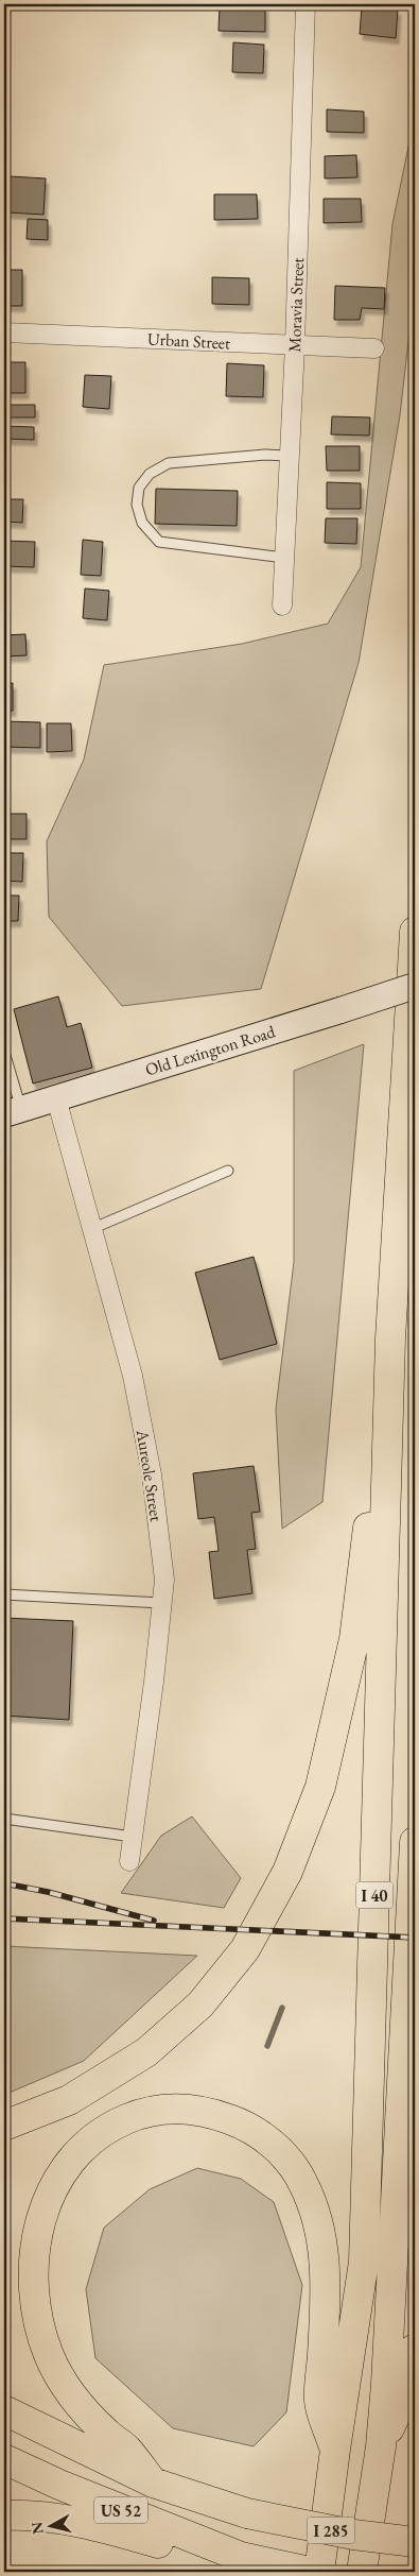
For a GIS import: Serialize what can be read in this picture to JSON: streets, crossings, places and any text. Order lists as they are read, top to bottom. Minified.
{"streets":{"highway":["I 40","US 52","I 285"],"main road":["Old Lexington Road"],"street":["Moravia Street","Urban Street","Aureole Street"]},"crossings":[["Moravia Street","Urban Street"],["Old Lexington Road","Aureole Street"],["US 52","I 285"]],"north":"left"}
